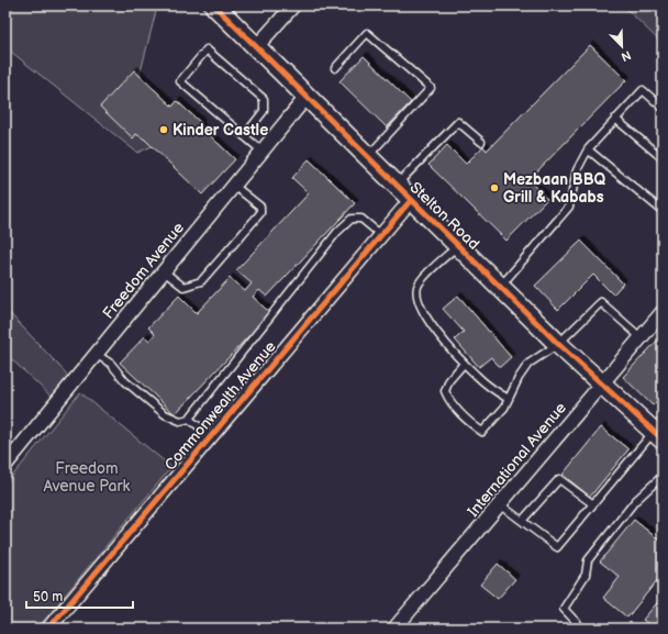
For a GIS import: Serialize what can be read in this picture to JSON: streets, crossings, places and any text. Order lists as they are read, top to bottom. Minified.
{"streets":{"main road":["Stelton Road"],"street":["Freedom Avenue","Commonwealth Avenue","International Avenue"]},"crossings":[["Stelton Road","Freedom Avenue"],["Stelton Road","Commonwealth Avenue"],["Stelton Road","International Avenue"]],"parks":["Freedom Avenue Park"],"places":["Kinder Castle","Mezbaan BBQ Grill & Kababs"],"scale_bar":"50 m","north":"bottom right"}
